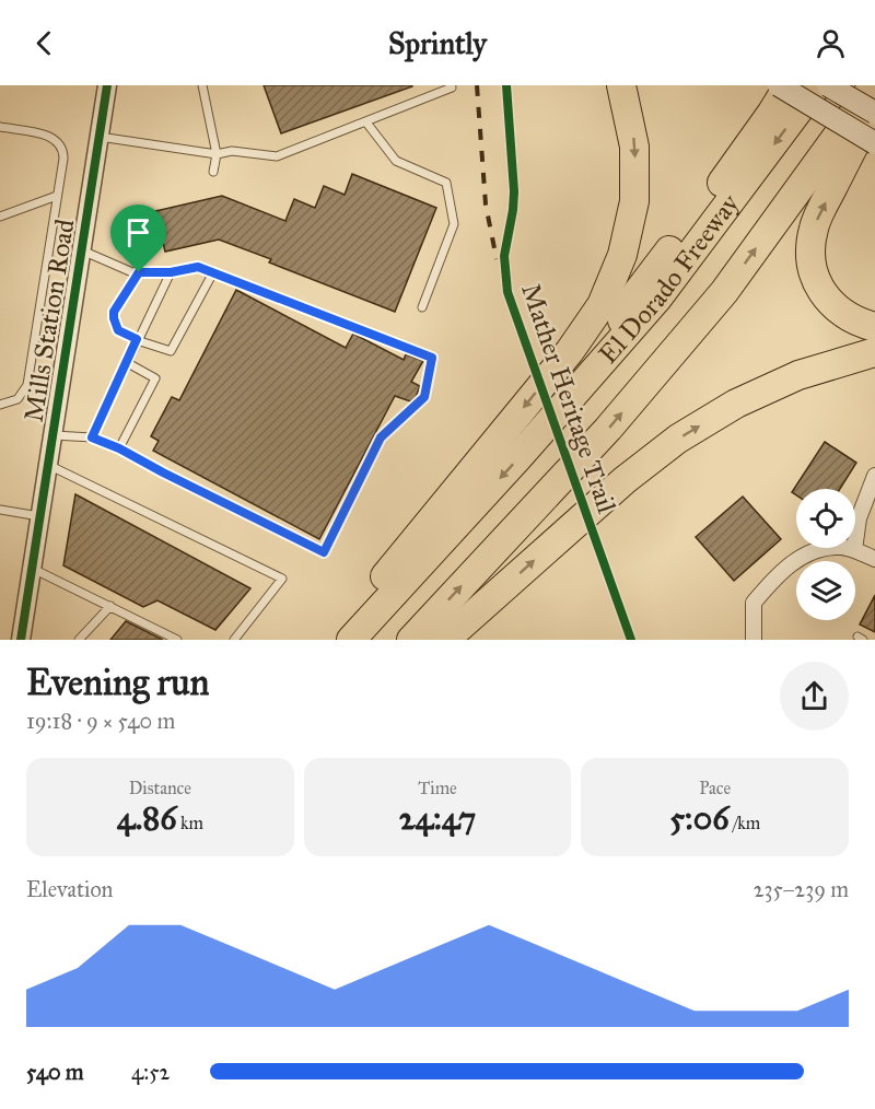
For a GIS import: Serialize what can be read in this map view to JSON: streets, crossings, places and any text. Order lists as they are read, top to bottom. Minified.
{"streets":{"highway":["El Dorado Freeway"],"street":["Mills Station Road"],"cycle path":["Mather Heritage Trail"]},"page":{"header":"Sprintly","heading":["Evening run","19:18 · 9 × 540 m"],"stats":[["Distance","4.86 km"],["Time","24:47"],["Pace","5:06 /km"]],"chart":["Elevation","235–239 m"],"list":[{"name":"540 m","note":"4:52"}]}}
